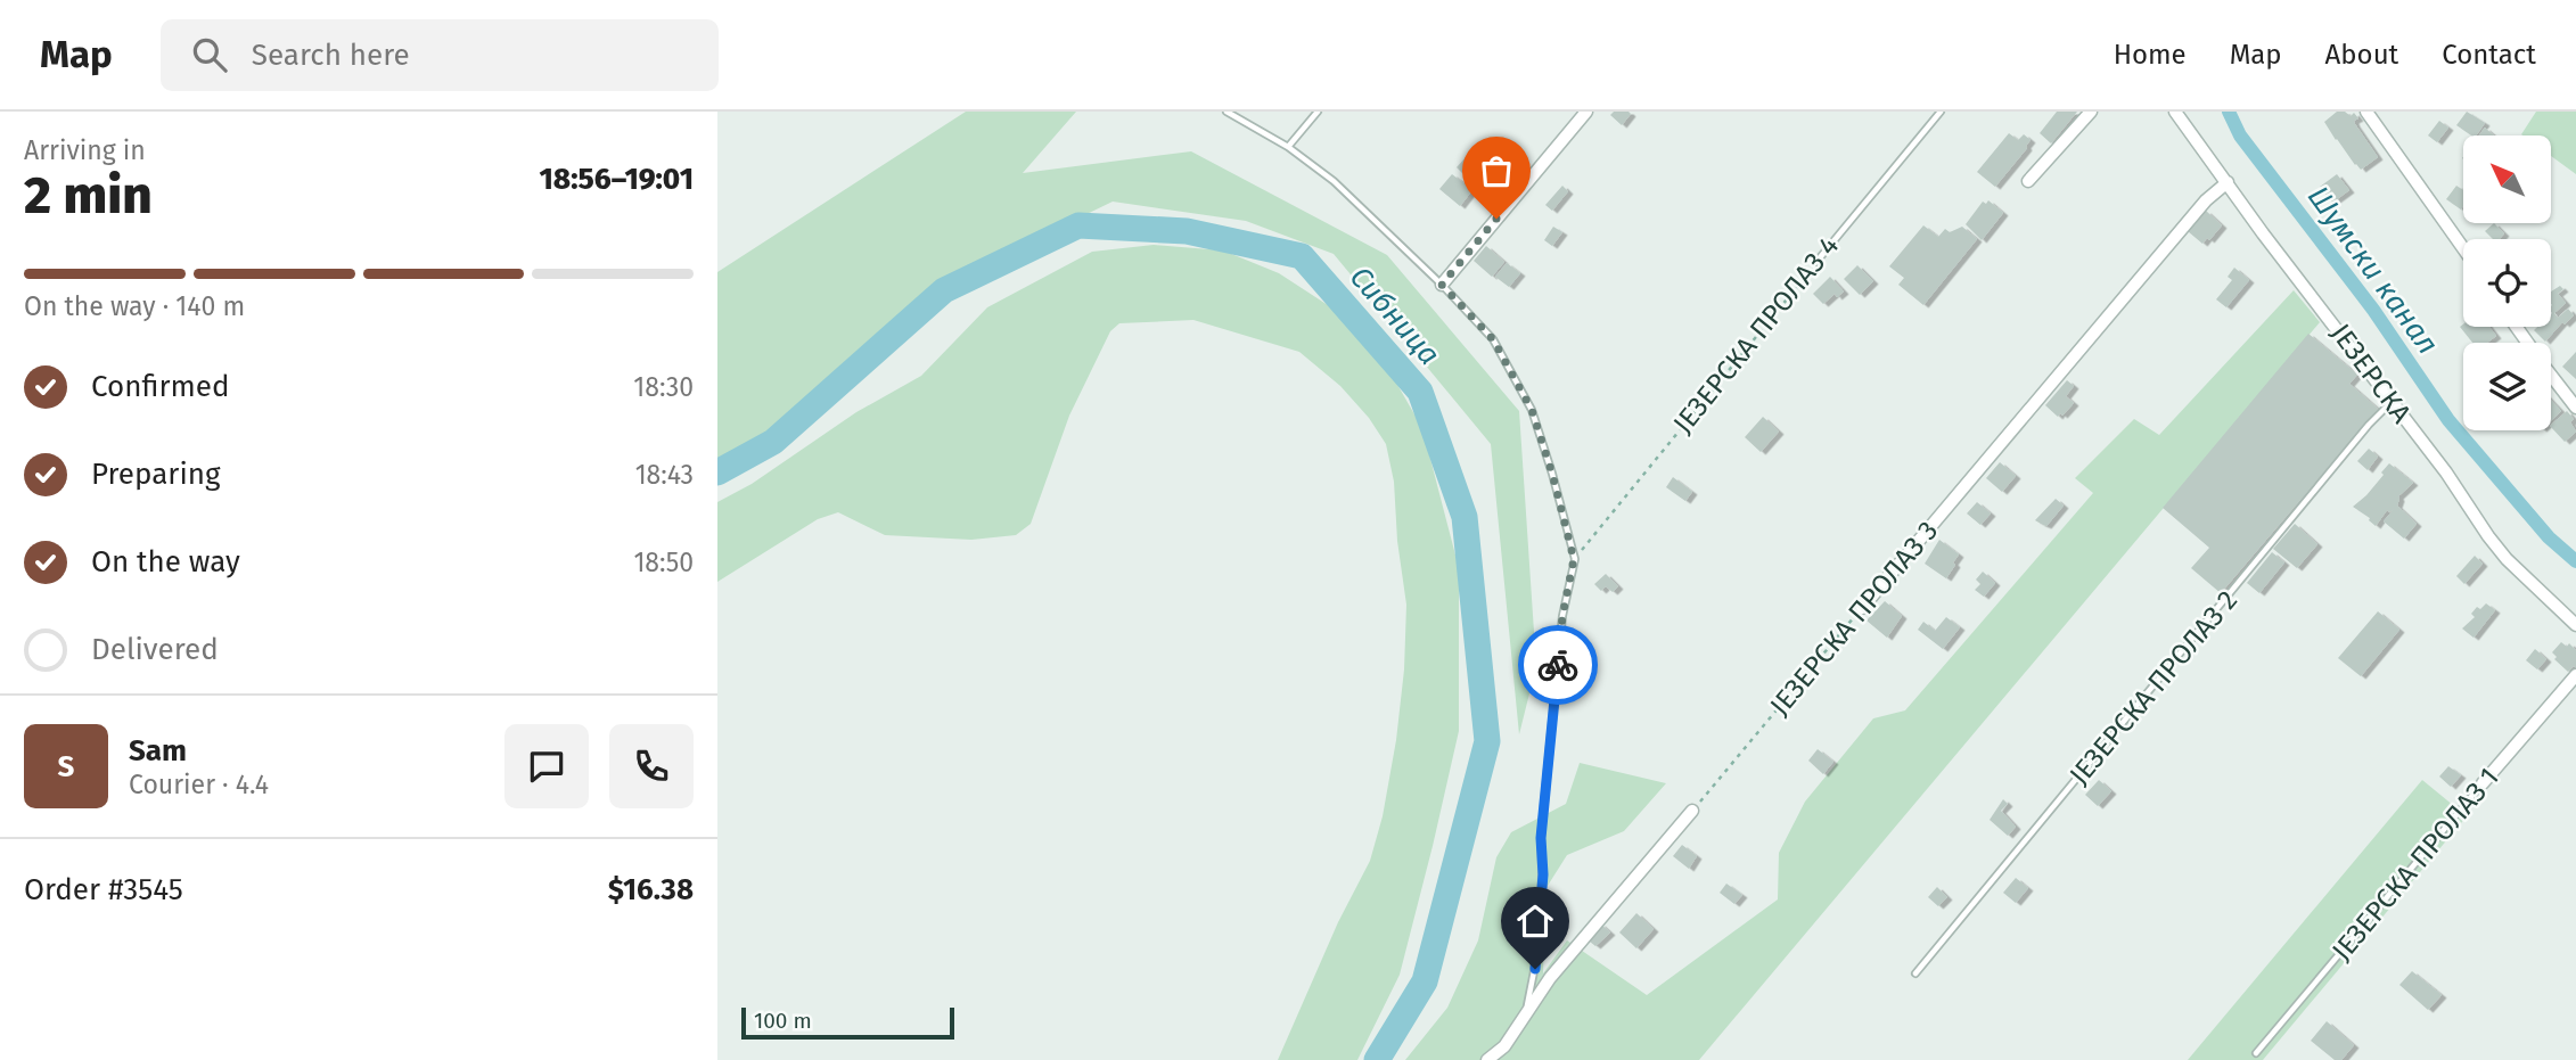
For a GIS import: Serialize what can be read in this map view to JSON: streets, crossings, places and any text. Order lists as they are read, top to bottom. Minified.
{"streets":{"street":["ЈЕЗЕРСКА","ЈЕЗЕРСКА ПРОЛАЗ 3","ЈЕЗЕРСКА ПРОЛАЗ 1"],"lane":["ЈЕЗЕРСКА ПРОЛАЗ 4","ЈЕЗЕРСКА ПРОЛАЗ 2"]},"crossings":[["ЈЕЗЕРСКА","ЈЕЗЕРСКА ПРОЛАЗ 3"],["ЈЕЗЕРСКА","ЈЕЗЕРСКА ПРОЛАЗ 2"]],"water":["Шумски канал","Сибница"],"scale_bar":"100 m","north":"top left","page":{"header":"Map","search":"Search here","nav":["Home","Map","About","Contact"],"heading":["2 min","Arriving in","18:56–19:01"],"panel":["Sam","Courier · 4.4","Order #3545","$16.38"],"bar":"On the way · 140 m","list":[["Confirmed","18:30"],["Preparing","18:43"],["On the way","18:50"],"Delivered"],"round":"S","scale":"100 m"}}
